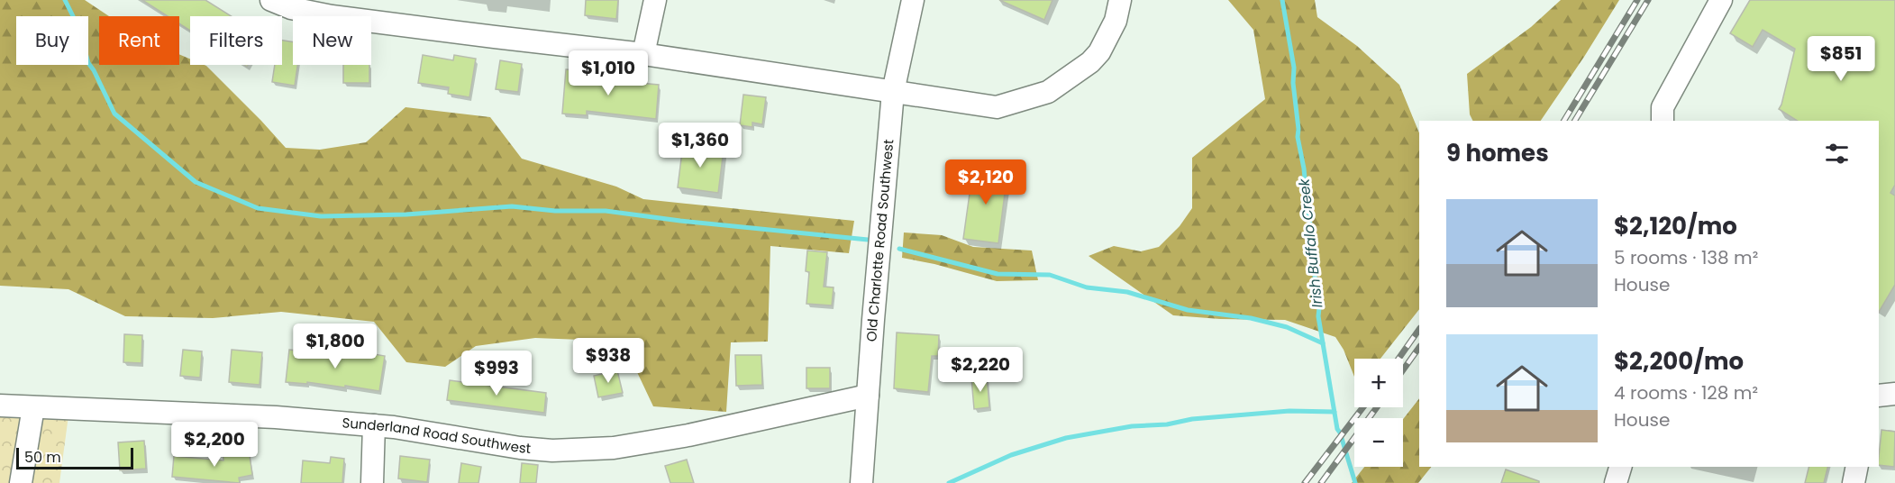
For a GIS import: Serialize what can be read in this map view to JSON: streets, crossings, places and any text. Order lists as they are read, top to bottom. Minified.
{"streets":{"street":["Old Charlotte Road Southwest","Sunderland Road Southwest"]},"crossings":[["Old Charlotte Road Southwest","Sunderland Road Southwest"]],"water":["Irish Buffalo Creek"],"scale_bar":"50 m","page":{"chip":["Buy","Rent","Filters","New"],"price":["$851","$1,010","$1,360","$2,120","$1,800","$938","$2,220","$993","$2,200"],"heading":"9 homes","list":[{"name":"$2,120/mo","note":"5 rooms · 138 m² · House"},{"name":"$2,200/mo","note":"4 rooms · 128 m² · House"}],"map_buttons":["+","−"],"scale":"50 m"}}
